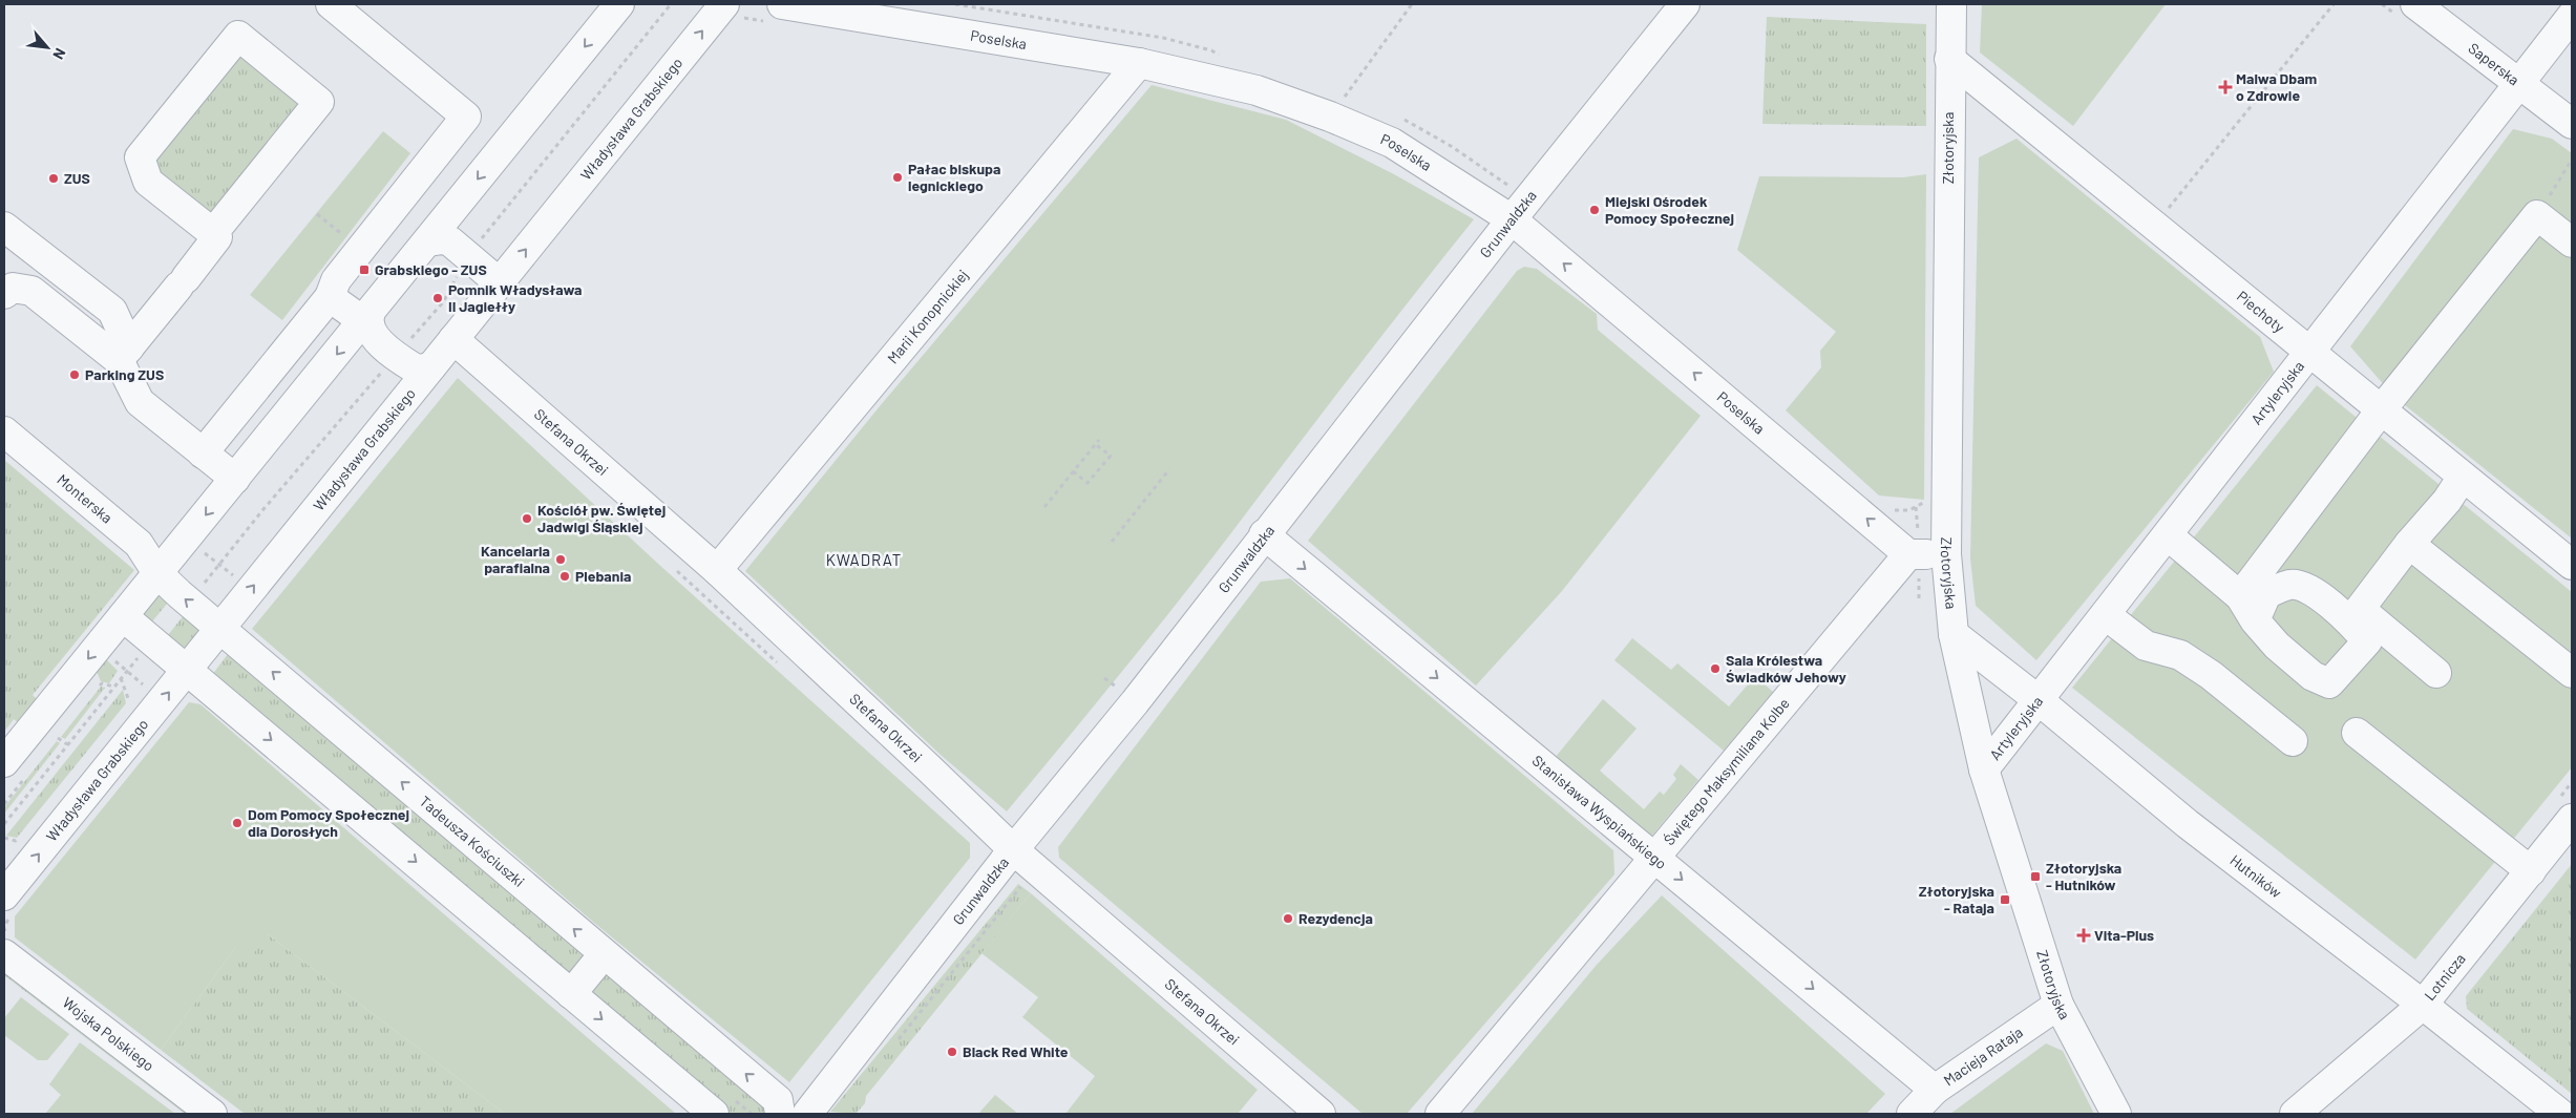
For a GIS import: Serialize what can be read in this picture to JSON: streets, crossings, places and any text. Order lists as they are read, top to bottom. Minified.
{"streets":{"street":["Poselska","Saperska","Władysława Grabskiego","Złotoryjska","Grunwaldzka","Piechoty","Marii Konopnickiej","Artyleryjska","Stefana Okrzei","Monterska","Świętego Maksymiliana Kolbe","Stanisława Wyspiańskiego","Tadeusza Kościuszki","Hutników","Lotnicza","Wojska Polskiego","Macieja Rataja"]},"crossings":[["Poselska","Grunwaldzka"],["Poselska","Marii Konopnickiej"],["Poselska","Świętego Maksymiliana Kolbe"],["Saperska","Artyleryjska"],["Władysława Grabskiego","Stefana Okrzei"],["Władysława Grabskiego","Tadeusza Kościuszki"],["Złotoryjska","Piechoty"],["Złotoryjska","Artyleryjska"],["Złotoryjska","Hutników"],["Złotoryjska","Macieja Rataja"],["Grunwaldzka","Stefana Okrzei"],["Grunwaldzka","Stanisława Wyspiańskiego"],["Piechoty","Artyleryjska"],["Marii Konopnickiej","Stefana Okrzei"],["Artyleryjska","Hutników"],["Monterska","Tadeusza Kościuszki"],["Świętego Maksymiliana Kolbe","Stanisława Wyspiańskiego"],["Stanisława Wyspiańskiego","Macieja Rataja"],["Hutników","Lotnicza"]],"one_way":["Poselska","Stanisława Wyspiańskiego"],"districts":["KWADRAT"],"places":{"health":["Malwa Dbam o Zdrowie","Vita-Plus"],"other":["Pałac biskupa legnickiego","ZUS","Miejski Ośrodek Pomocy Społecznej","Pomnik Władysława II Jagiełły","Parking ZUS","Kościół pw. Świętej Jadwigi Śląskiej","Kancelaria parafialna","Plebania","Sala Królestwa Świadków Jehowy","Dom Pomocy Społecznej dla Dorosłych","Rezydencja","Black Red White"],"transit":["Grabskiego - ZUS","Złotoryjska - Hutników","Złotoryjska - Rataja"]},"north":"bottom right"}
